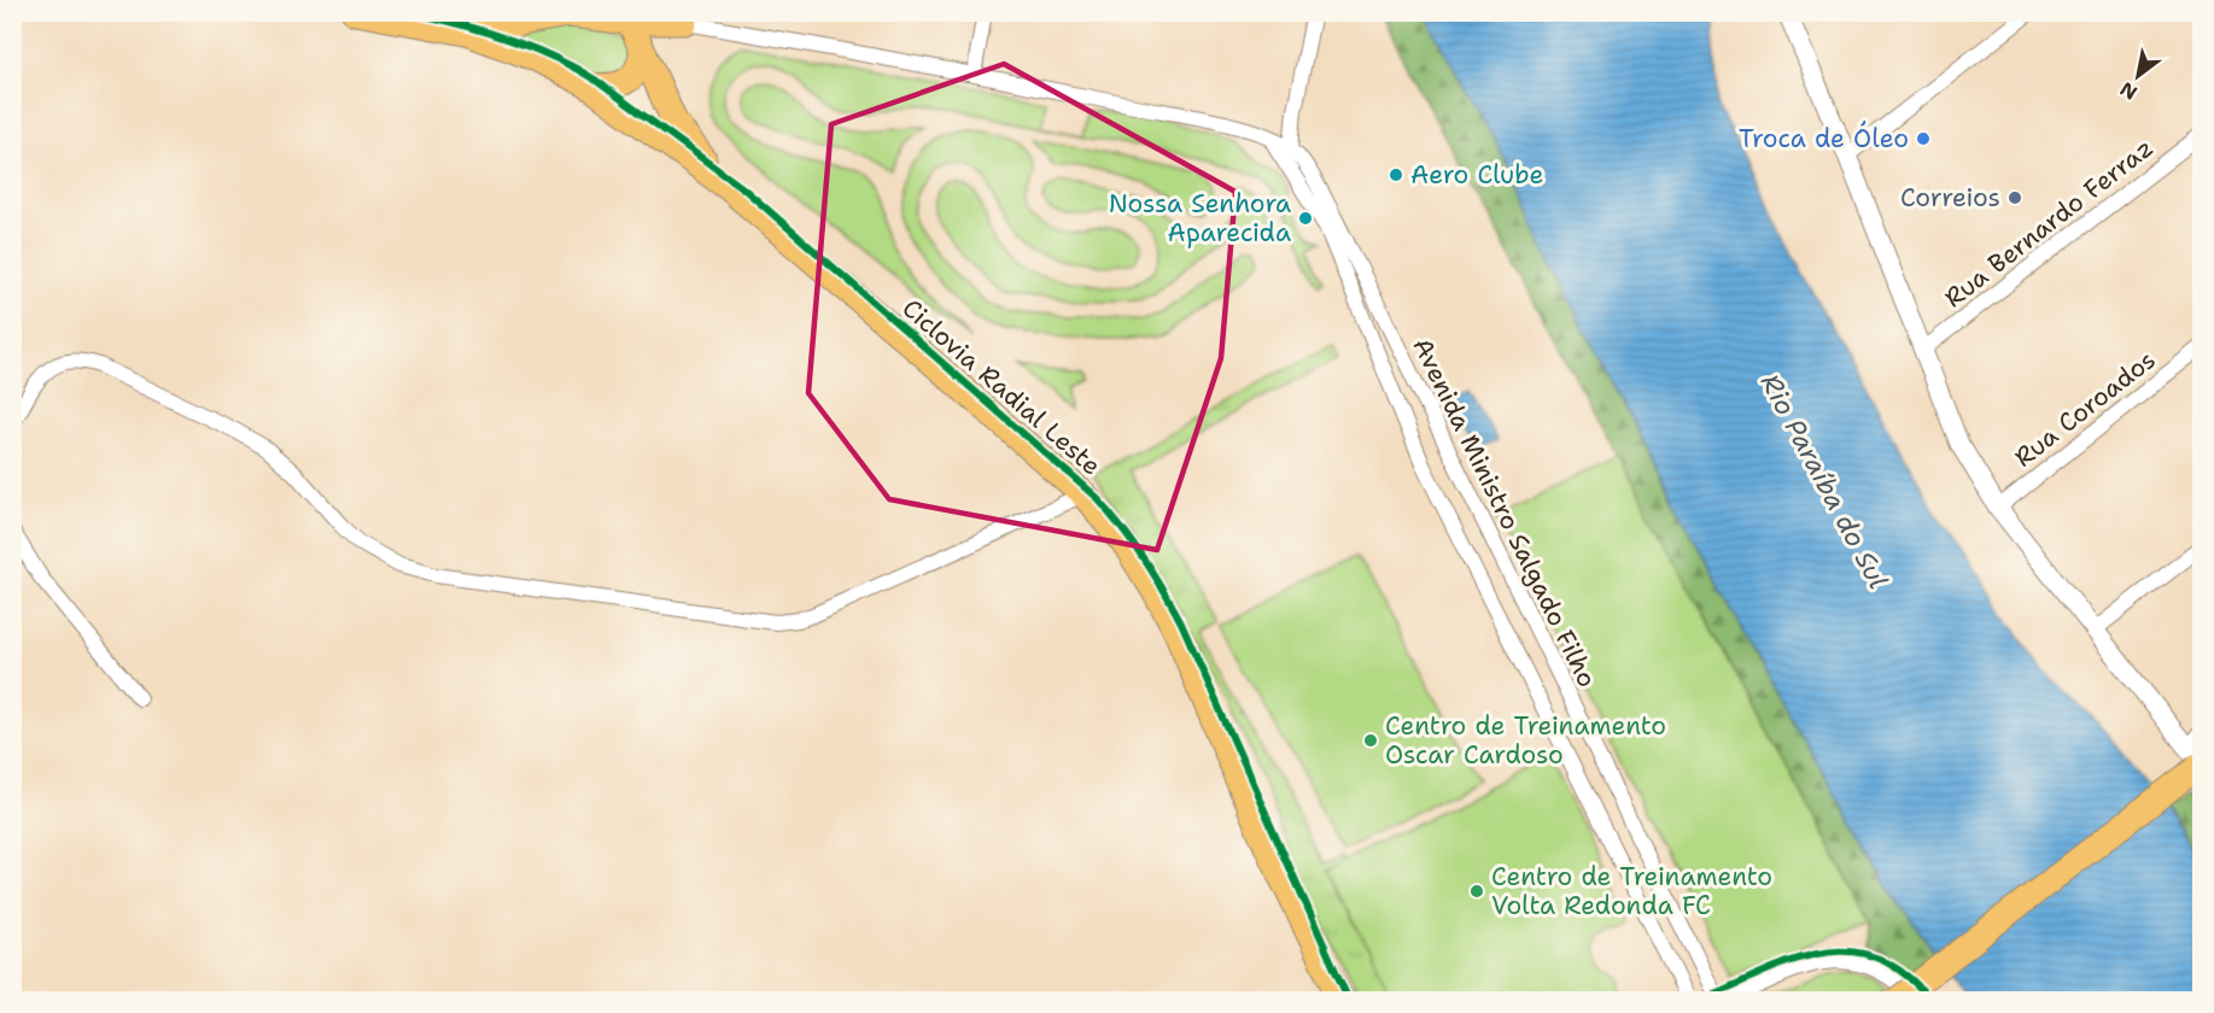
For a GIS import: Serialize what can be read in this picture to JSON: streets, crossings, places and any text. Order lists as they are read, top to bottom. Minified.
{"streets":{"street":["Rua Bernardo Ferraz","Rua Coroados","Avenida Ministro Salgado Filho"],"cycle path":["Ciclovia Radial Leste"]},"water":["Rio Paraíba do Sul"],"places":["Troca de Óleo","Aero Clube","Correios","Nossa Senhora Aparecida","Centro de Treinamento Oscar Cardoso","Centro de Treinamento Volta Redonda FC"],"north":"bottom left"}
